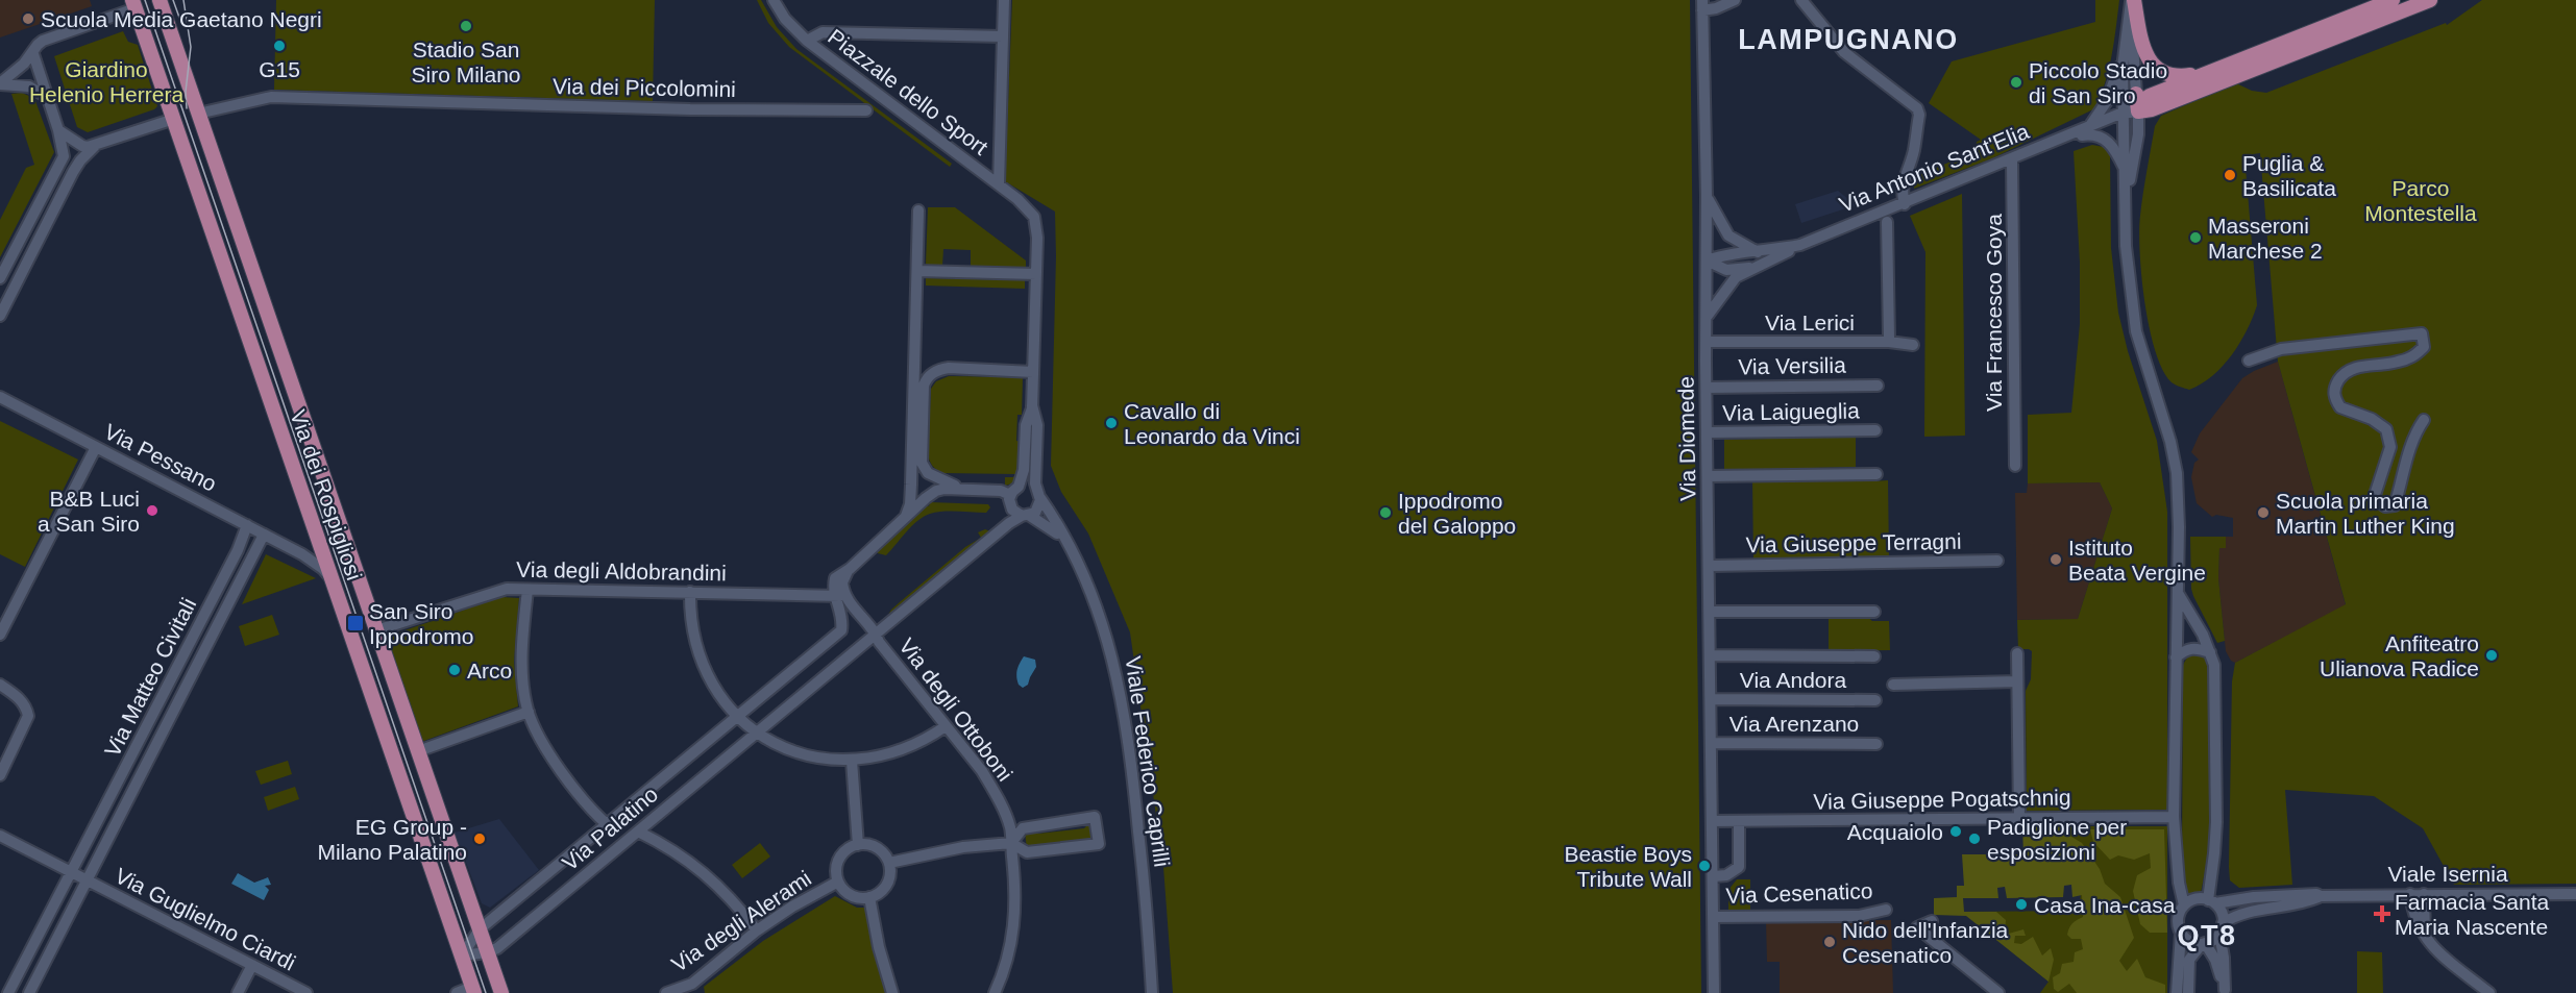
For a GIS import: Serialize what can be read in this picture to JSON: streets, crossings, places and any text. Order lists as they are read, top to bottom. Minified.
{"streets":{"main road":["Via Antonio Sant'Elia","Via dei Rospigliosi"],"street":["Via dei Piccolomini","Piazzale dello Sport","Via Francesco Goya","Via Lerici","Via Versilia","Via Laigueglia","Via Diomede","Via Pessano","Via Giuseppe Terragni","Via degli Aldobrandini","Via Matteo Civitali","Via Andora","Via degli Ottoboni","Via Arenzano","Viale Federico Caprilli","Via Giuseppe Pogatschnig","Via Palatino","Viale Isernia","Via Cesenatico","Via Guglielmo Ciardi","Via degli Alerami"]},"crossings":[["Via dei Piccolomini","Via dei Rospigliosi"],["Piazzale dello Sport","Viale Federico Caprilli"],["Via Antonio Sant'Elia","Via Francesco Goya"],["Via Antonio Sant'Elia","Via Diomede"],["Via Lerici","Via Diomede"],["Via Versilia","Via Diomede"],["Via Laigueglia","Via Diomede"],["Via Diomede","Via Giuseppe Terragni"],["Via Diomede","Via Andora"],["Via Diomede","Via Arenzano"],["Via Diomede","Via Giuseppe Pogatschnig"],["Via Diomede","Via Cesenatico"],["Via Pessano","Via dei Rospigliosi"],["Via Pessano","Via Matteo Civitali"],["Via dei Rospigliosi","Via degli Aldobrandini"],["Via dei Rospigliosi","Via Palatino"],["Via degli Aldobrandini","Via Palatino"],["Via Matteo Civitali","Via Guglielmo Ciardi"],["Via degli Ottoboni","Via Palatino"]],"districts":["LAMPUGNANO","QT8"],"parks":["Giardino Helenio Herrera","Parco Montestella"],"places":{"other":["Scuola Media Gaetano Negri","Stadio San Siro Milano","G15","Piccolo Stadio di San Siro","Puglia & Basilicata","Masseroni Marchese 2","Cavallo di Leonardo da Vinci","B&B Luci a San Siro","Ippodromo del Galoppo","Scuola primaria Martin Luther King","Istituto Beata Vergine","Anfiteatro Ulianova Radice","Arco","Acquaiolo","EG Group - Milano Palatino","Padiglione per esposizioni","Beastie Boys Tribute Wall","Casa Ina-casa","Nido dell'Infanzia Cesenatico"],"transit":["San Siro Ippodromo"],"health":["Farmacia Santa Maria Nascente"]}}
